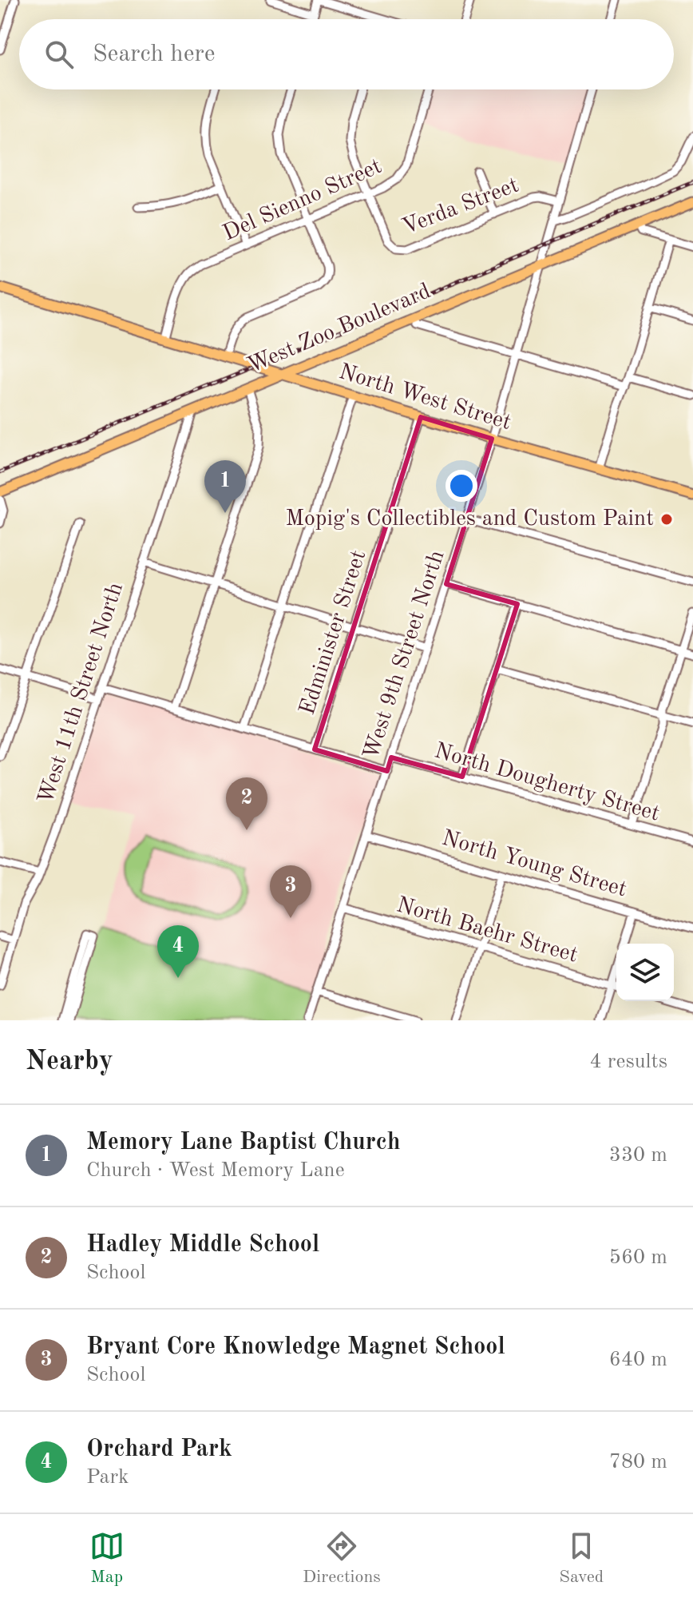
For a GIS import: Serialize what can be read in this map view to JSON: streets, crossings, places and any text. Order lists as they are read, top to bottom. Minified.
{"streets":{"main road":["West Zoo Boulevard","North West Street"],"street":["Del Sienno Street","Verda Street","Edminister Street","West 9th Street North","West 11th Street North","North Dougherty Street","North Young Street","North Baehr Street"]},"crossings":[["Del Sienno Street","Verda Street"],["Del Sienno Street","North West Street"],["Verda Street","West 9th Street North"],["West Zoo Boulevard","North West Street"],["West Zoo Boulevard","West 9th Street North"],["West Zoo Boulevard","West 11th Street North"],["North West Street","Edminister Street"],["North West Street","West 9th Street North"],["West 9th Street North","North Dougherty Street"],["West 9th Street North","North Young Street"],["West 9th Street North","North Baehr Street"]],"places":["Mopig's Collectibles and Custom Paint"],"page":{"search":"Search here","pins":["1","2","3","4"],"heading":["Nearby","4 results"],"list":[{"mark":"1","name":"Memory Lane Baptist Church","note":"Church · West Memory Lane","value":"330 m"},{"mark":"2","name":"Hadley Middle School","note":"School","value":"560 m"},{"mark":"3","name":"Bryant Core Knowledge Magnet School","note":"School","value":"640 m"},{"mark":"4","name":"Orchard Park","note":"Park","value":"780 m"}],"nav":["Map","Directions","Saved"]}}
